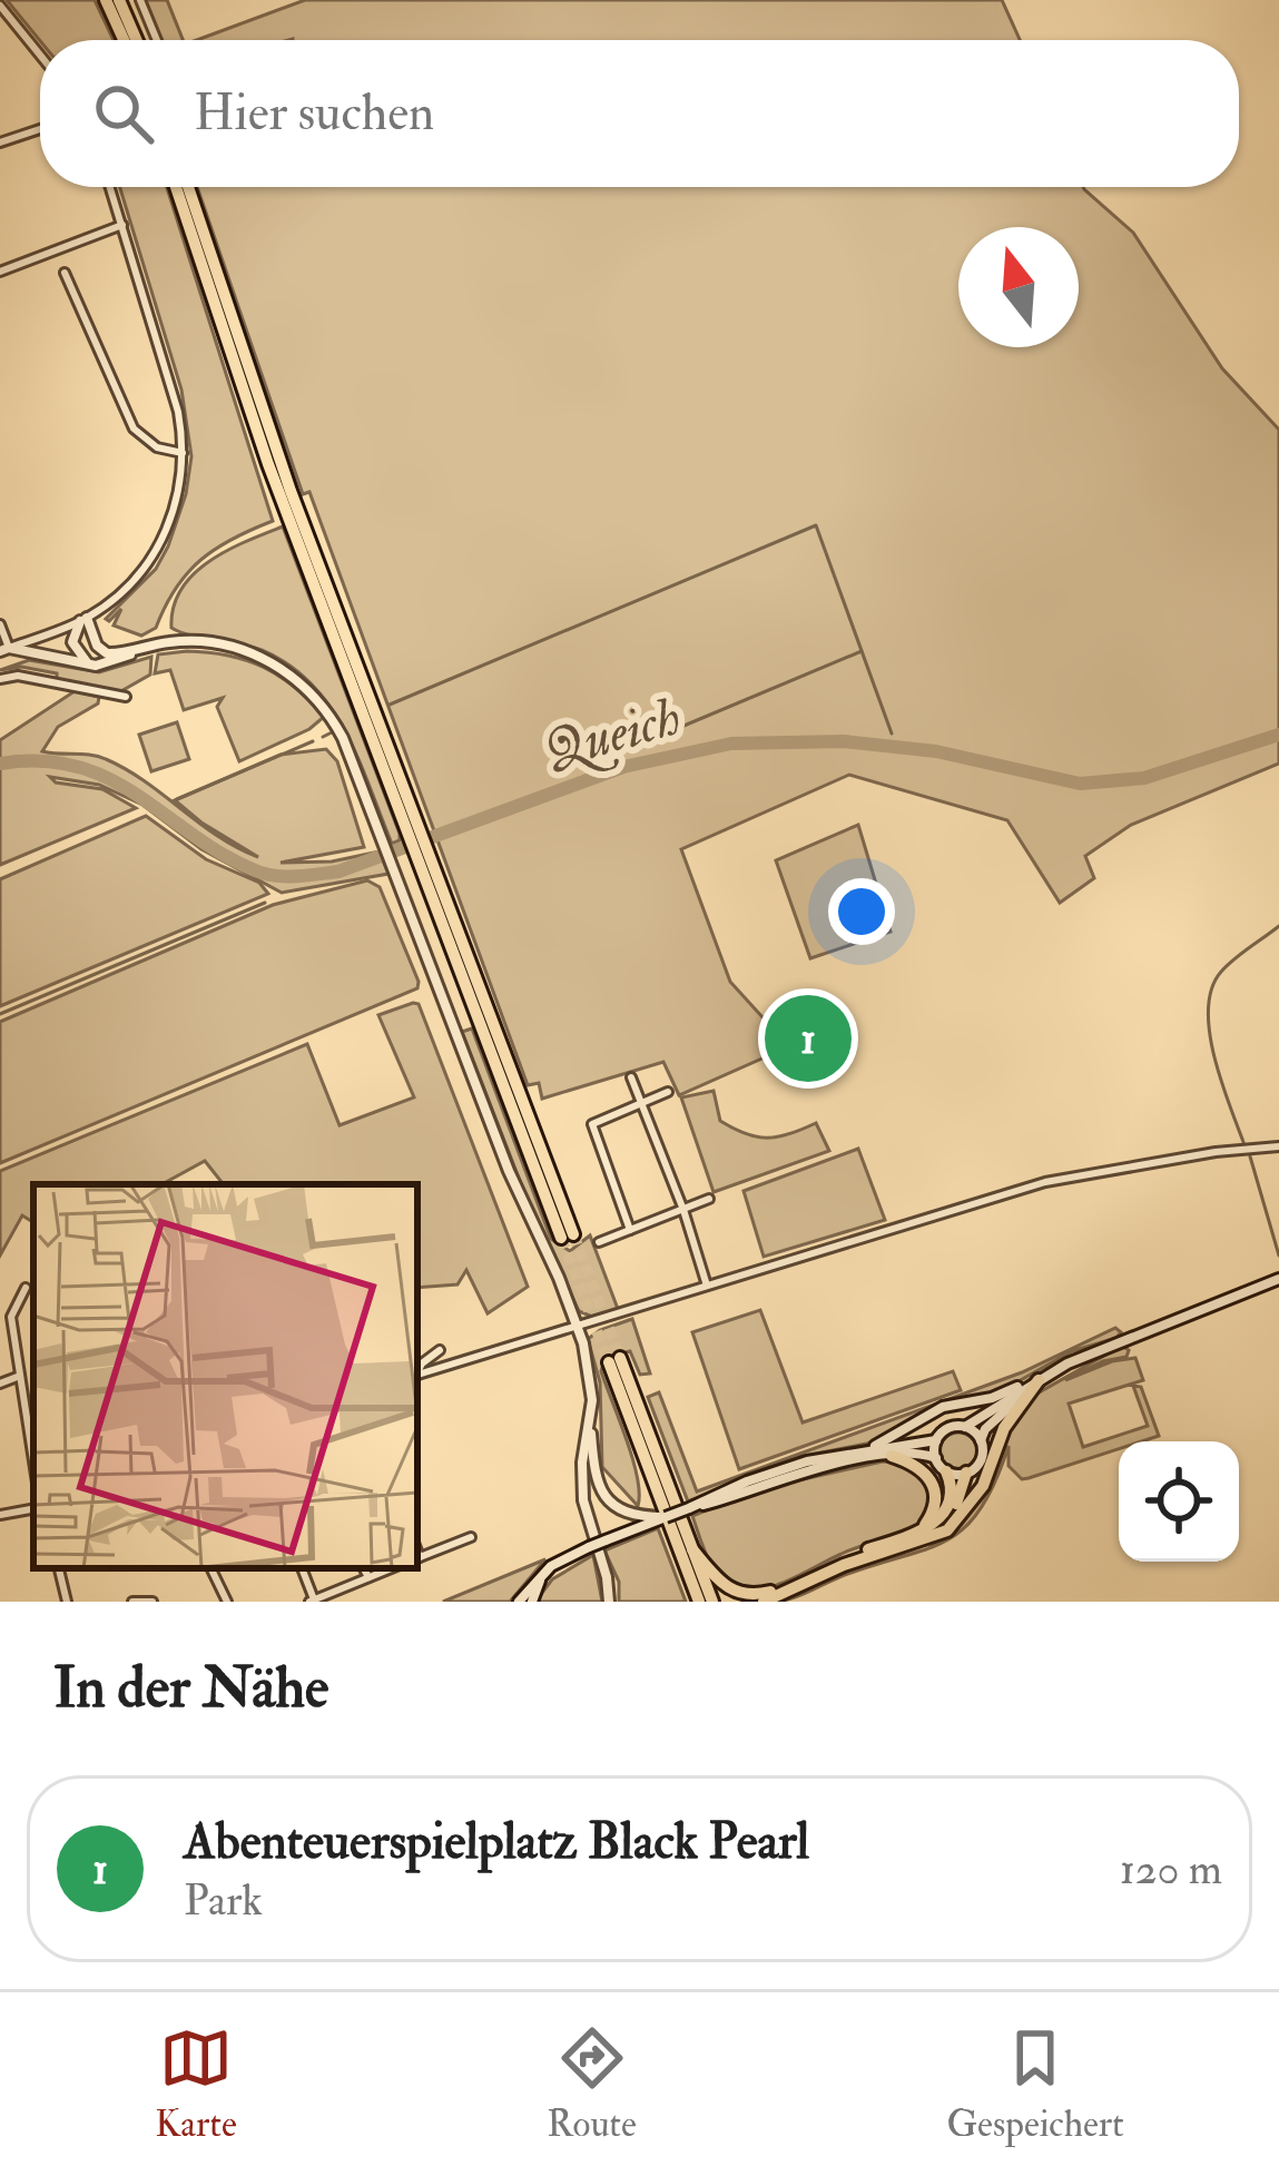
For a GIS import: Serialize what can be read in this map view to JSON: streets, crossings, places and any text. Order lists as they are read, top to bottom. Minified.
{"water":["Queich"],"north":"top","page":{"search":"Hier suchen","pins":"1","heading":"In der Nähe","list":[{"mark":"1","name":"Abenteuerspielplatz Black Pearl","note":"Park","value":"120 m"}],"nav":["Karte","Route","Gespeichert"]}}
